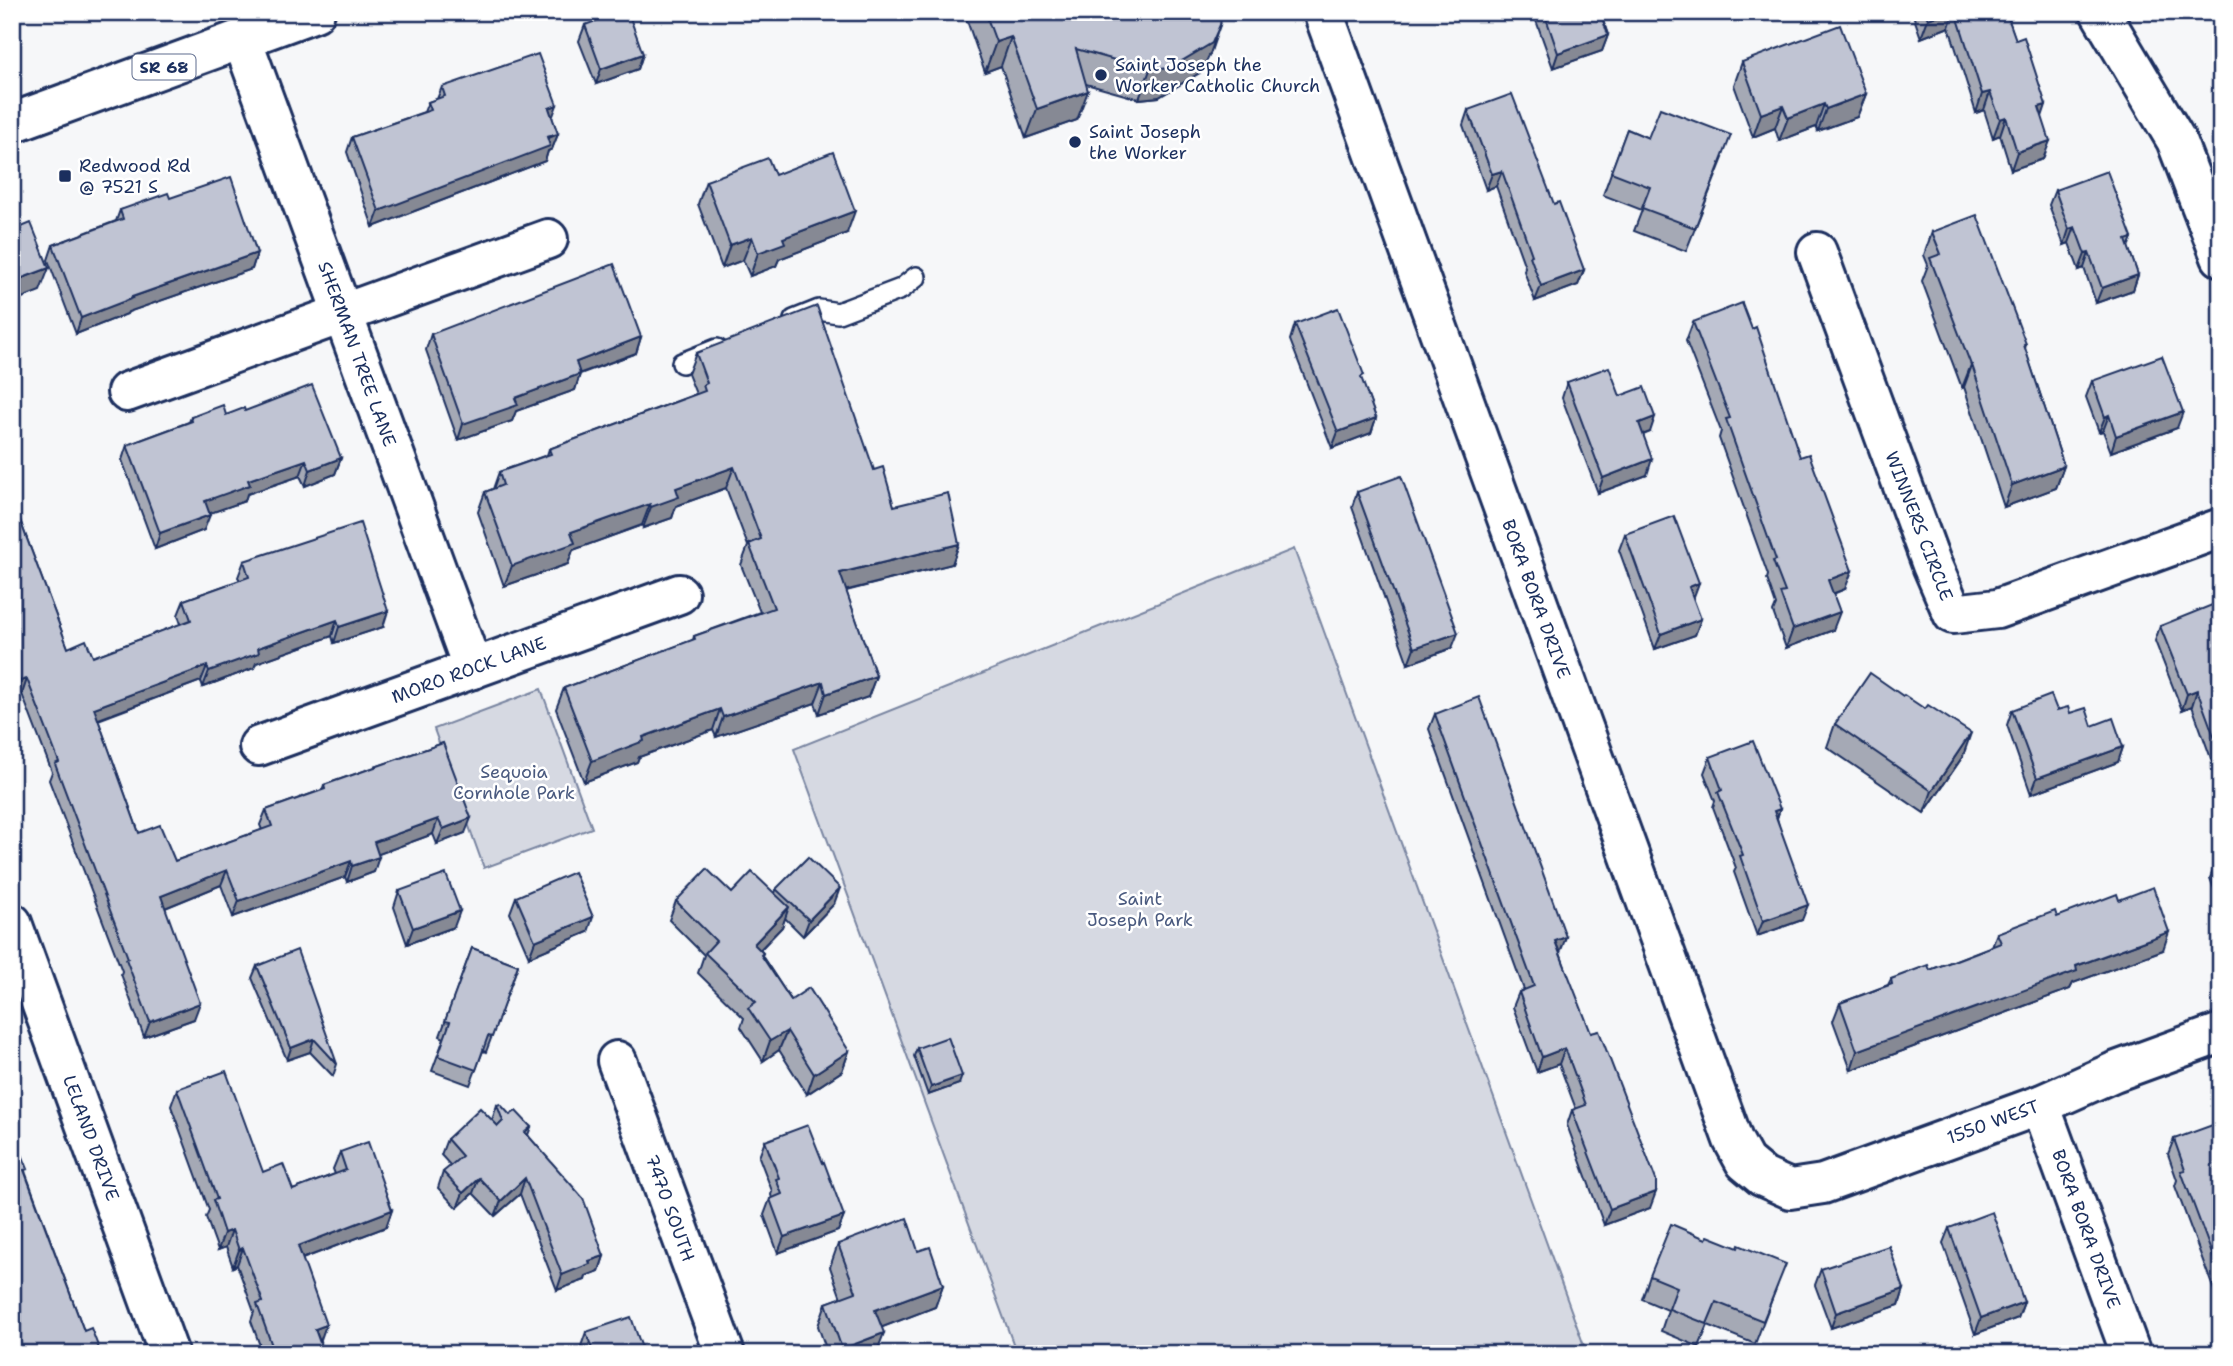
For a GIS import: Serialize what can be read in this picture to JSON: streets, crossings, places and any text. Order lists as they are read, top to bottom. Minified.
{"streets":{"street":["SR 68","SHERMAN TREE LANE","WINNERS CIRCLE","BORA BORA DRIVE","MORO ROCK LANE","1550 WEST","LELAND DRIVE","7470 SOUTH"]},"crossings":[["SR 68","SHERMAN TREE LANE"],["SHERMAN TREE LANE","MORO ROCK LANE"],["BORA BORA DRIVE","1550 WEST"]],"parks":["Sequoia Cornhole Park","Saint Joseph Park"],"places":{"other":["Saint Joseph the Worker Catholic Church","Saint Joseph the Worker"],"transit":["Redwood Rd @ 7521 S"]}}
